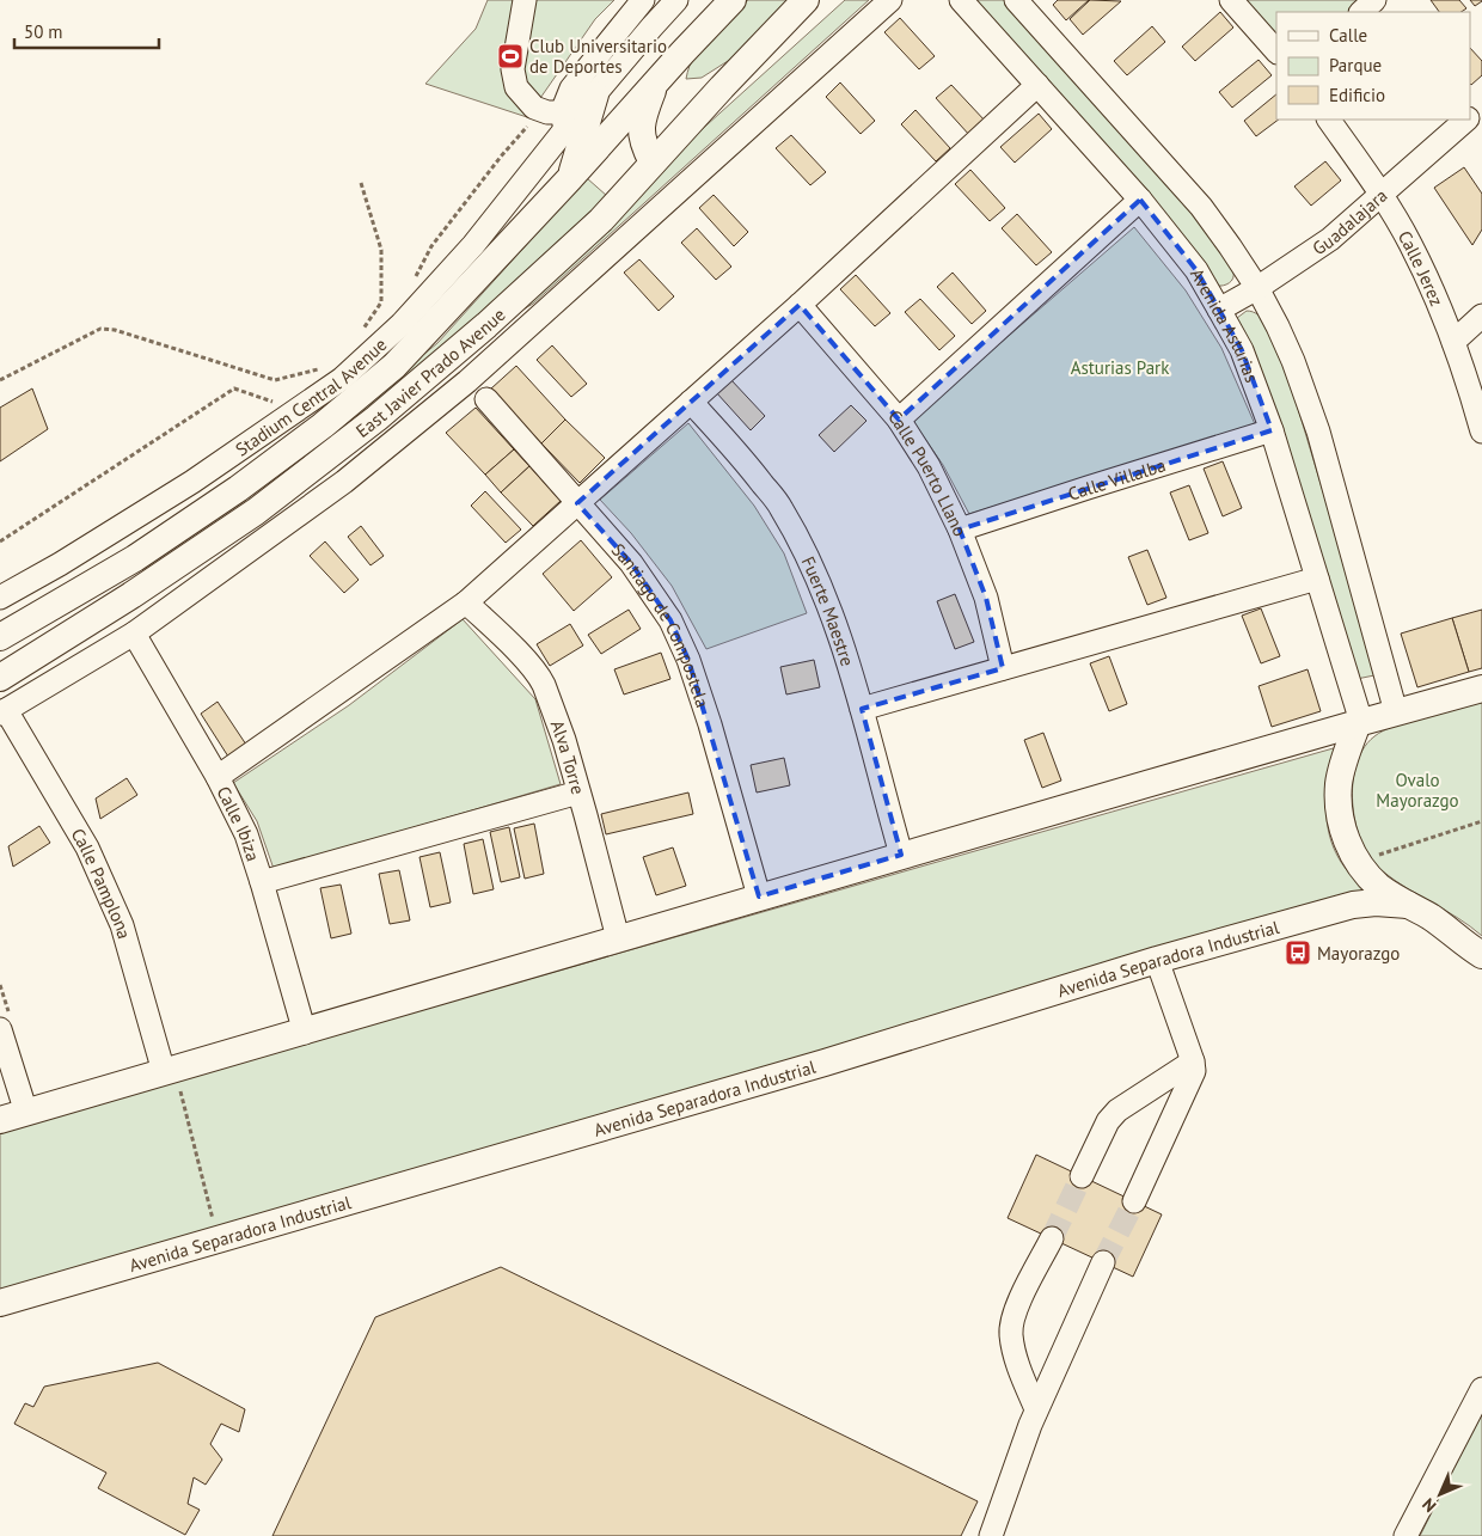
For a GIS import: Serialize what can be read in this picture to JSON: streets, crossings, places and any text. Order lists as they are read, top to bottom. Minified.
{"streets":{"main road":["East Javier Prado Avenue","Avenida Separadora Industrial"],"street":["Guadalajara","Calle Jerez","Avenida Asturias","Stadium Central Avenue","Calle Puerto Llano","Calle Villalba","Fuerte Maestre","Santiago de Compostela","Alva Torre","Calle Ibiza","Calle Pamplona"]},"crossings":[["Guadalajara","Calle Jerez"],["Guadalajara","Avenida Asturias"],["Avenida Asturias","Calle Villalba"],["Calle Puerto Llano","Calle Villalba"]],"parks":["Asturias Park","Ovalo Mayorazgo"],"places":{"sports":["Club Universitario de Deportes"],"bus stop":["Mayorazgo"]},"legend":["Calle","Parque","Edificio"],"scale_bar":"50 m","north":"bottom left"}
